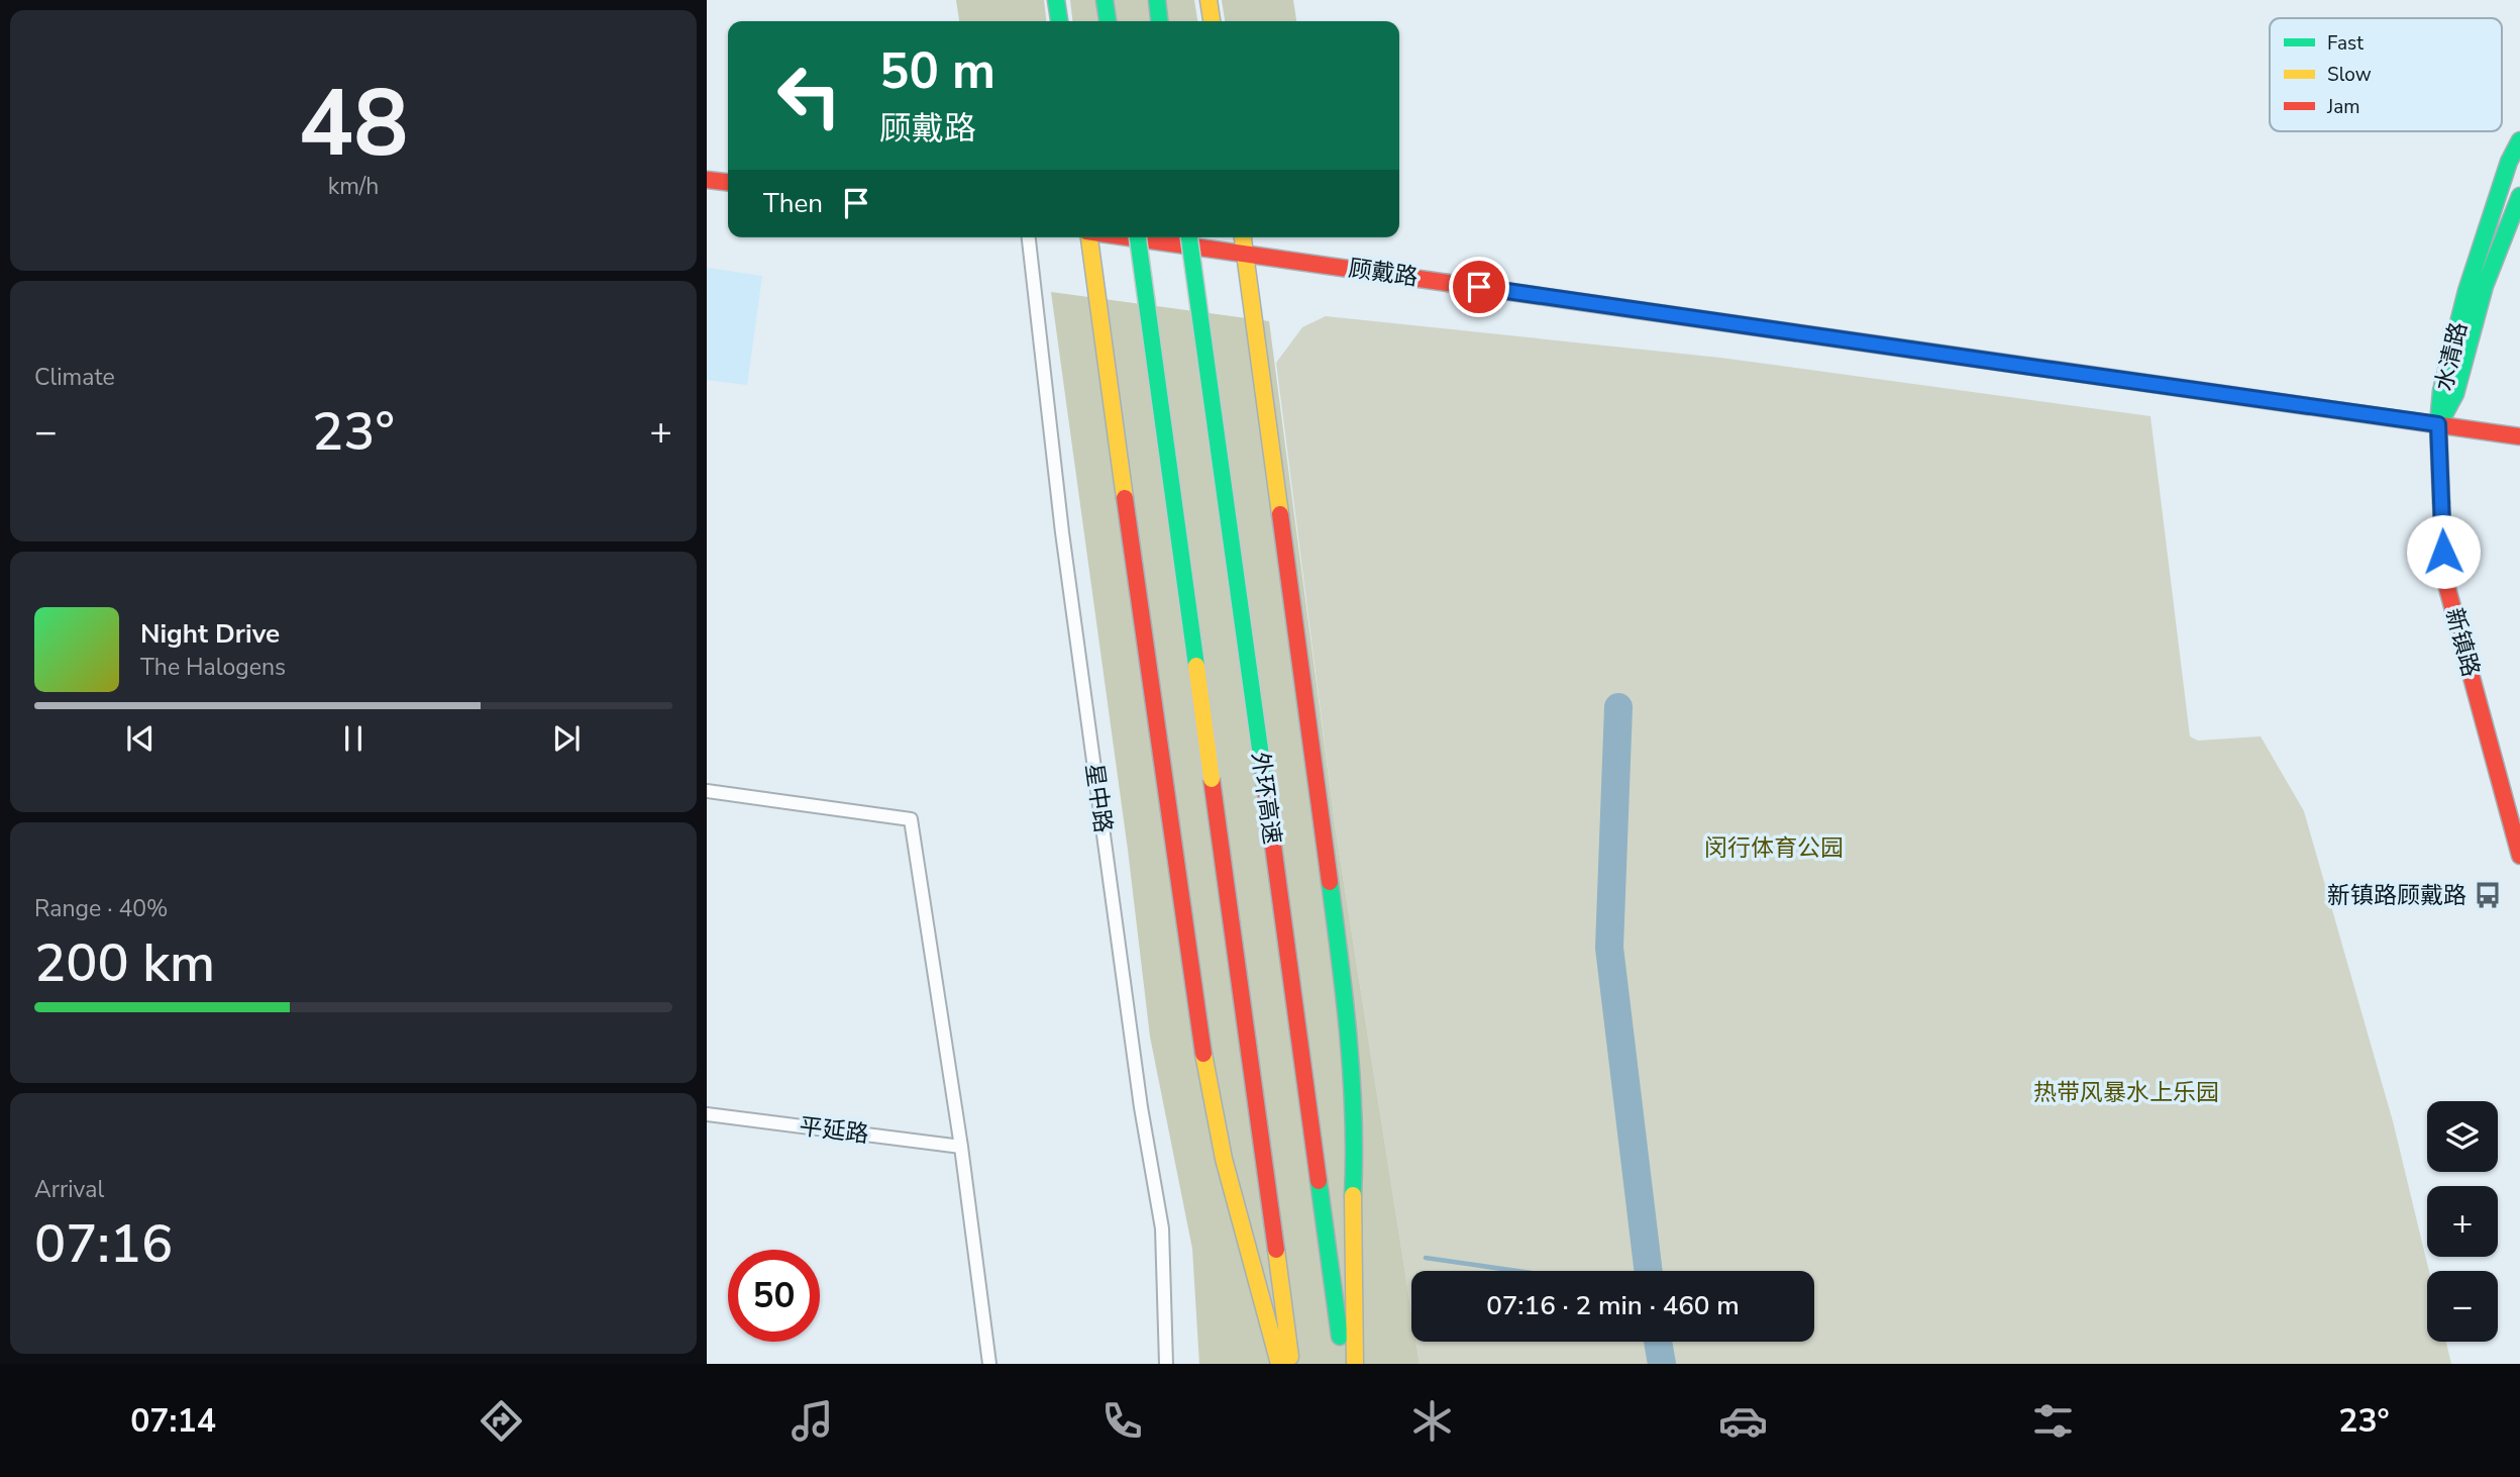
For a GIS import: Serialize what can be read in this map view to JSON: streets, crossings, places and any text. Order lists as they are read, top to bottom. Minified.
{"streets":{"main road":["顾戴路","水清路","新镇路","外环高速"],"street":["星中路","平延路"]},"crossings":[["顾戴路","水清路"],["顾戴路","新镇路"],["水清路","新镇路"]],"parks":["闵行体育公园","热带风暴水上乐园"],"places":{"bus stop":["新镇路顾戴路"]},"legend":["Fast","Slow","Jam"],"page":{"tile":[["48","km/h"],"Climate",["Range · 40%","200 km"],["Arrival","07:16"]],"turn":["50 m","顾戴路"],"then":"Then","heat":["−","23°","+"],"song":["Night Drive","The Halogens"],"map_buttons":["+","−"],"limit":"50","trip":"07:16 · 2 min · 460 m","tabs":["07:14","23°"]}}
